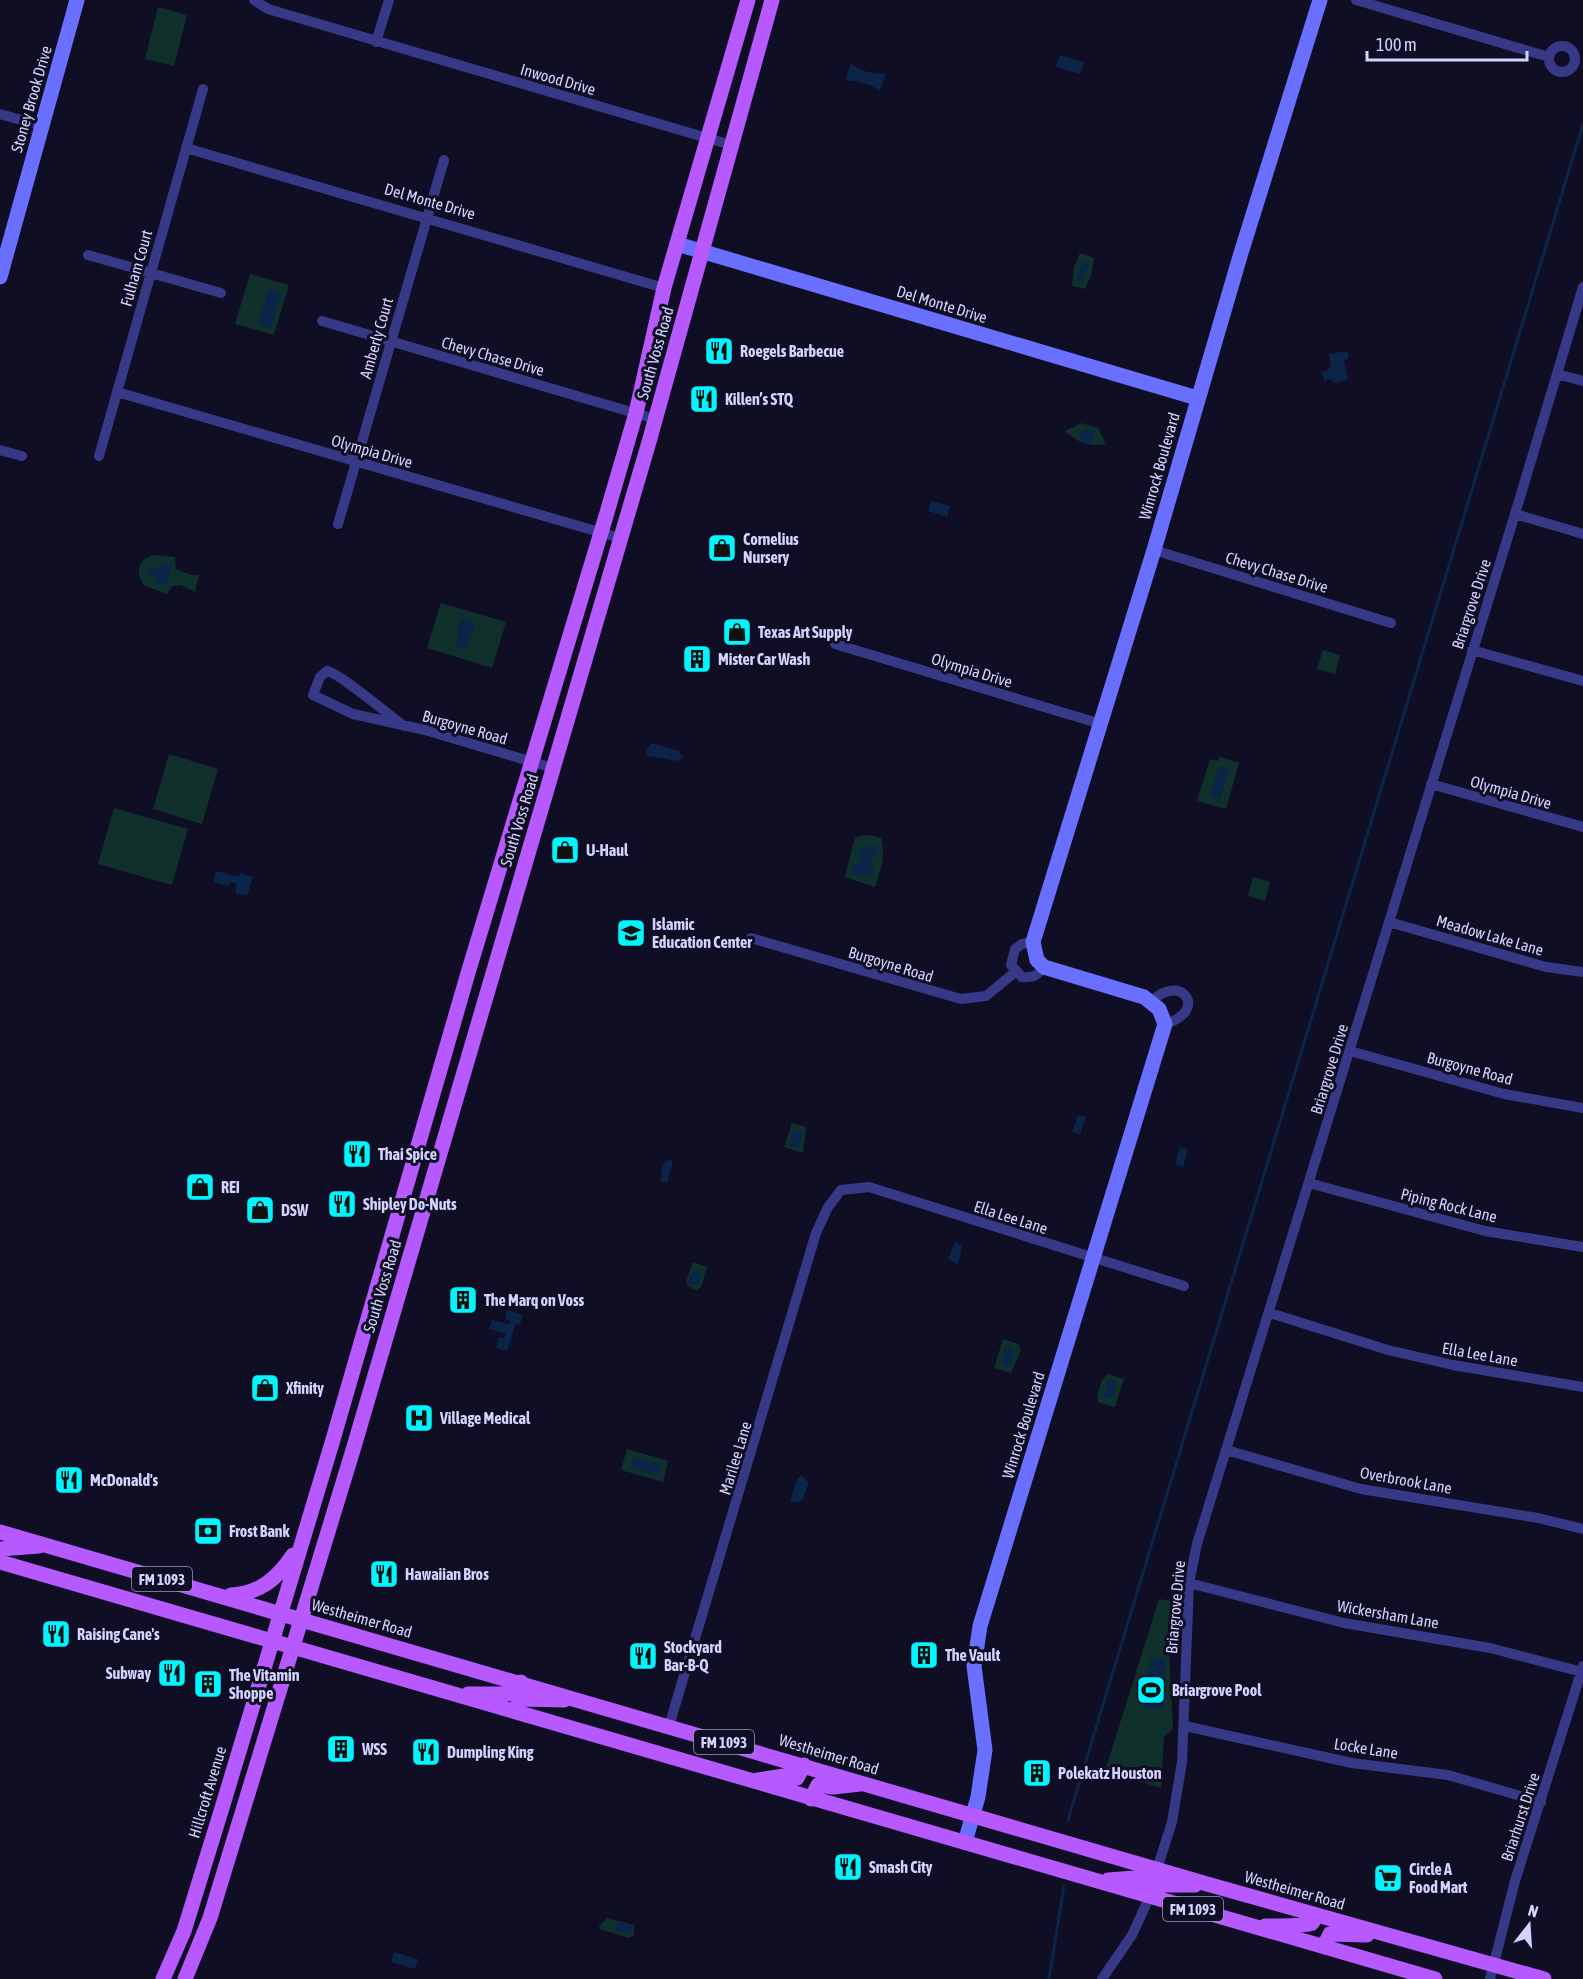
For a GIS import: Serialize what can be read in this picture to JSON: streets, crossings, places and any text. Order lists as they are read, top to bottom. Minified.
{"streets":{"main road":["South Voss Road","FM 1093","Westheimer Road","Hillcroft Avenue"],"street":["Inwood Drive","Stoney Brook Drive","Del Monte Drive","Fulham Court","Amberly Court","Chevy Chase Drive","Olympia Drive","Winrock Boulevard","Briargrove Drive","Burgoyne Road","Meadow Lake Lane","Piping Rock Lane","Ella Lee Lane","Marilee Lane","Overbrook Lane","Wickersham Lane","Locke Lane","Briarhurst Drive"]},"crossings":[["Inwood Drive","South Voss Road"],["Del Monte Drive","Fulham Court"],["Del Monte Drive","Amberly Court"],["Del Monte Drive","South Voss Road"],["Del Monte Drive","Winrock Boulevard"],["Fulham Court","Olympia Drive"],["Amberly Court","Chevy Chase Drive"],["Amberly Court","Olympia Drive"],["South Voss Road","Chevy Chase Drive"],["South Voss Road","Olympia Drive"],["South Voss Road","Burgoyne Road"],["South Voss Road","FM 1093"],["South Voss Road","Westheimer Road"],["South Voss Road","Hillcroft Avenue"],["Chevy Chase Drive","Winrock Boulevard"],["Olympia Drive","Winrock Boulevard"],["Olympia Drive","Briargrove Drive"],["Winrock Boulevard","Ella Lee Lane"],["Winrock Boulevard","FM 1093"],["Winrock Boulevard","Westheimer Road"],["Briargrove Drive","Burgoyne Road"],["Briargrove Drive","Meadow Lake Lane"],["Briargrove Drive","Piping Rock Lane"],["Briargrove Drive","Ella Lee Lane"],["Briargrove Drive","Overbrook Lane"],["Briargrove Drive","Wickersham Lane"],["Briargrove Drive","Westheimer Road"],["Briargrove Drive","Locke Lane"],["Ella Lee Lane","Marilee Lane"],["Marilee Lane","Westheimer Road"],["FM 1093","Hillcroft Avenue"],["Wickersham Lane","Briarhurst Drive"],["Westheimer Road","Hillcroft Avenue"],["Westheimer Road","Briarhurst Drive"],["Locke Lane","Briarhurst Drive"]],"places":{"restaurant":["Roegels Barbecue","Killen’s STQ","Thai Spice","Shipley Do-Nuts","McDonald's","Hawaiian Bros","Raising Cane's","Stockyard Bar-B-Q","Subway","Dumpling King","Smash City"],"shop":["Cornelius Nursery","Texas Art Supply","U-Haul","REI","DSW","Xfinity"],"building":["Mister Car Wash","The Marq on Voss","The Vault","The Vitamin Shoppe","WSS","Polekatz Houston"],"school or university":["Islamic Education Center"],"hospital":["Village Medical"],"bank":["Frost Bank"],"sports":["Briargrove Pool"],"supermarket":["Circle A Food Mart"]},"scale_bar":"100 m","north":"top"}
